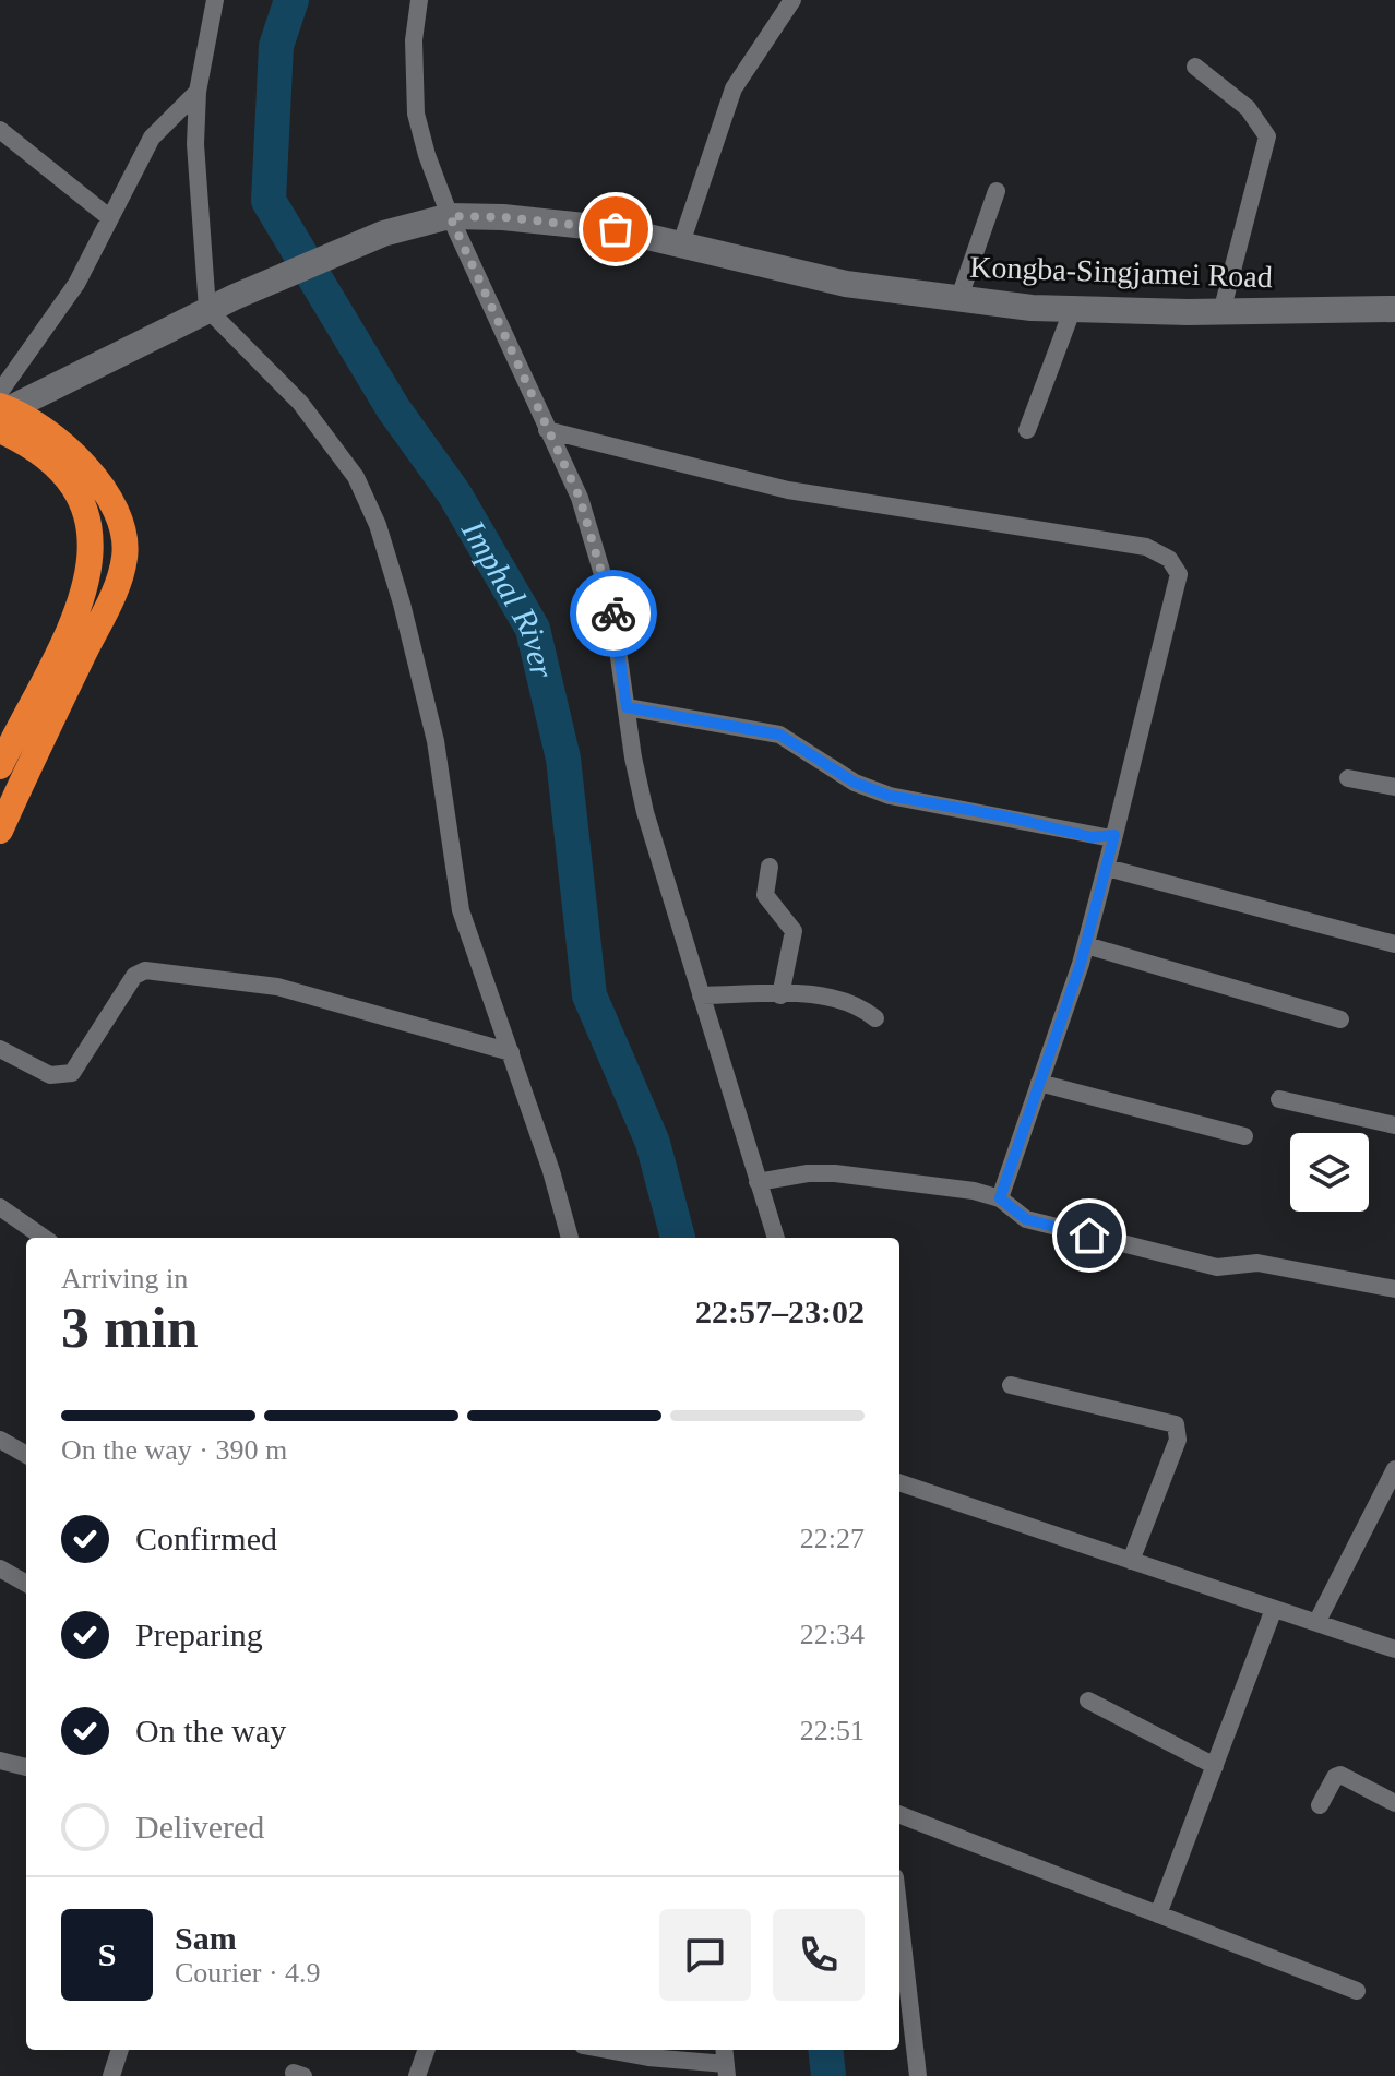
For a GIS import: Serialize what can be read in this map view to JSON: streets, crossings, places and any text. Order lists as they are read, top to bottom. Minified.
{"streets":{"street":["Kongba-Singjamei Road"]},"water":["Imphal River"],"page":{"heading":["3 min","Arriving in","22:57–23:02"],"panel":["Sam","Courier · 4.9"],"bar":"On the way · 390 m","list":[["Confirmed","22:27"],["Preparing","22:34"],["On the way","22:51"],"Delivered"],"round":"S"}}
